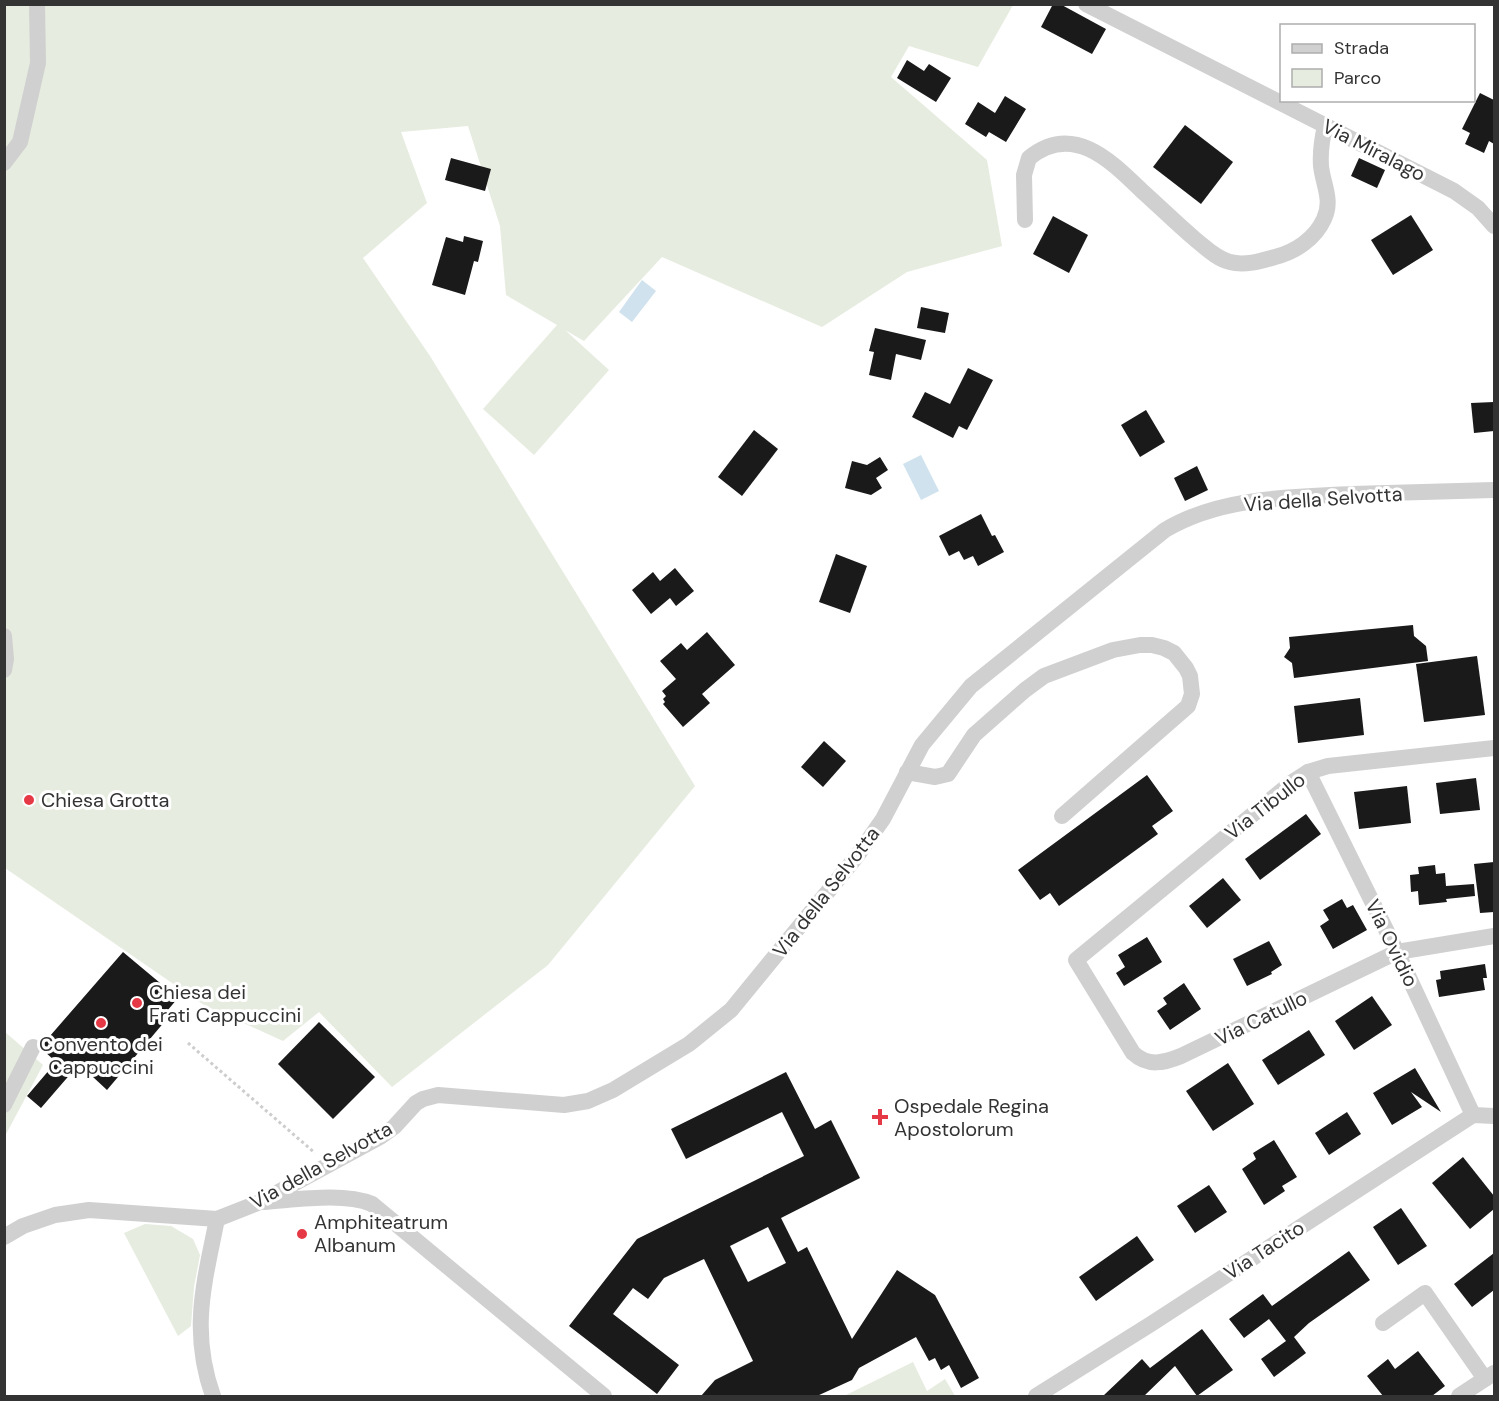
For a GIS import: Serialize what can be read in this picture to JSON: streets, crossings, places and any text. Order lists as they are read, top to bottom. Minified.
{"streets":{"street":["Via Miralago","Via della Selvotta","Via Tibullo","Via Ovidio","Via Catullo","Via Tacito"]},"crossings":[["Via Tibullo","Via Ovidio"],["Via Tibullo","Via Catullo"],["Via Ovidio","Via Catullo"],["Via Ovidio","Via Tacito"]],"places":{"other":["Chiesa Grotta","Chiesa dei Frati Cappuccini","Convento dei Cappuccini","Amphiteatrum Albanum"],"health":["Ospedale Regina Apostolorum"]},"legend":["Strada","Parco"]}
